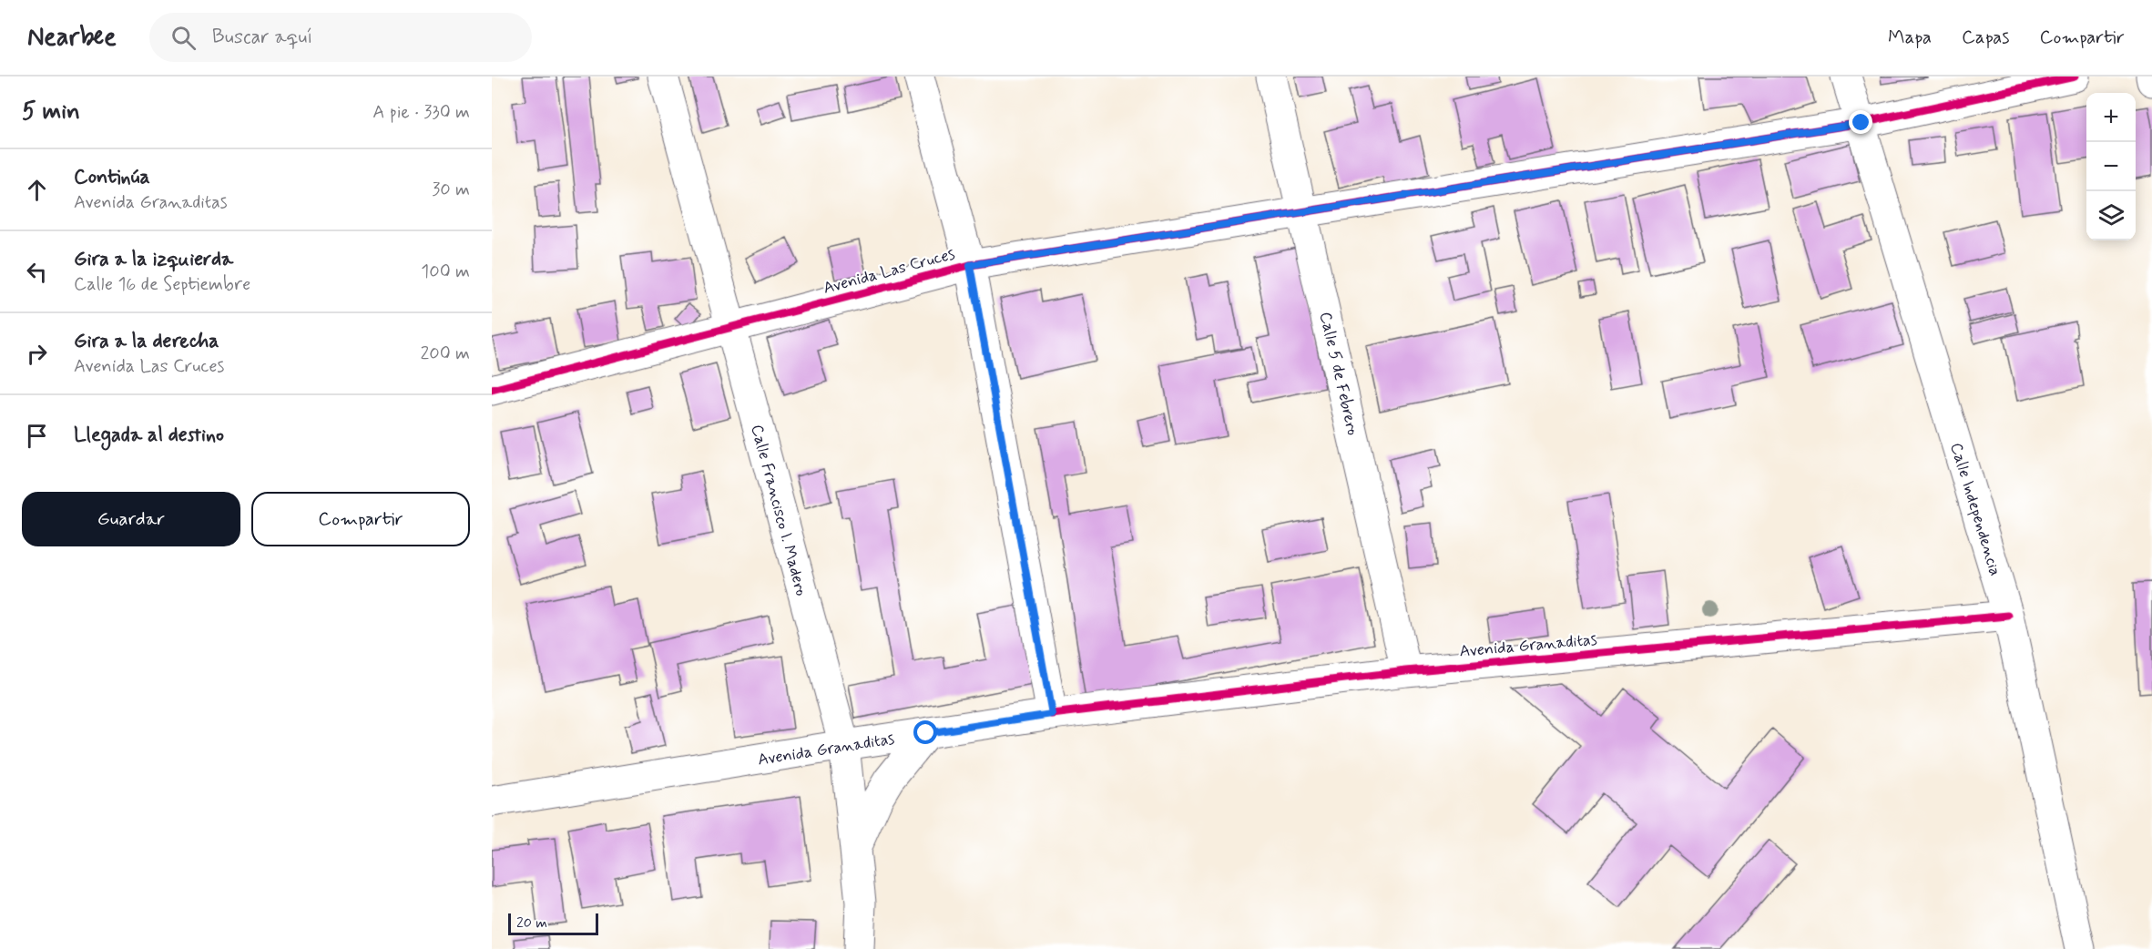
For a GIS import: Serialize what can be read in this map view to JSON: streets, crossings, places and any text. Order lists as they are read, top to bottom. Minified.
{"streets":{"street":["Avenida Las Cruces","Calle 5 de Febrero","Calle Independencia","Calle Francisco I. Madero","Avenida Granaditas"]},"crossings":[["Avenida Las Cruces","Calle 5 de Febrero"],["Avenida Las Cruces","Calle Independencia"],["Avenida Las Cruces","Calle Francisco I. Madero"],["Calle 5 de Febrero","Avenida Granaditas"],["Calle Independencia","Avenida Granaditas"],["Calle Francisco I. Madero","Avenida Granaditas"]],"scale_bar":"20 m","page":{"header":"Nearbee","search":"Buscar aquí","nav":["Mapa","Capas","Compartir"],"heading":["5 min","A pie · 330 m"],"map_buttons":["+","−"],"list":[["Continúa","Avenida Granaditas","30 m"],["Gira a la izquierda","Calle 16 de Septiembre","100 m"],["Gira a la derecha","Avenida Las Cruces","200 m"],"Llegada al destino"],"buttons":["Guardar","Compartir"],"scale":"20 m"}}
